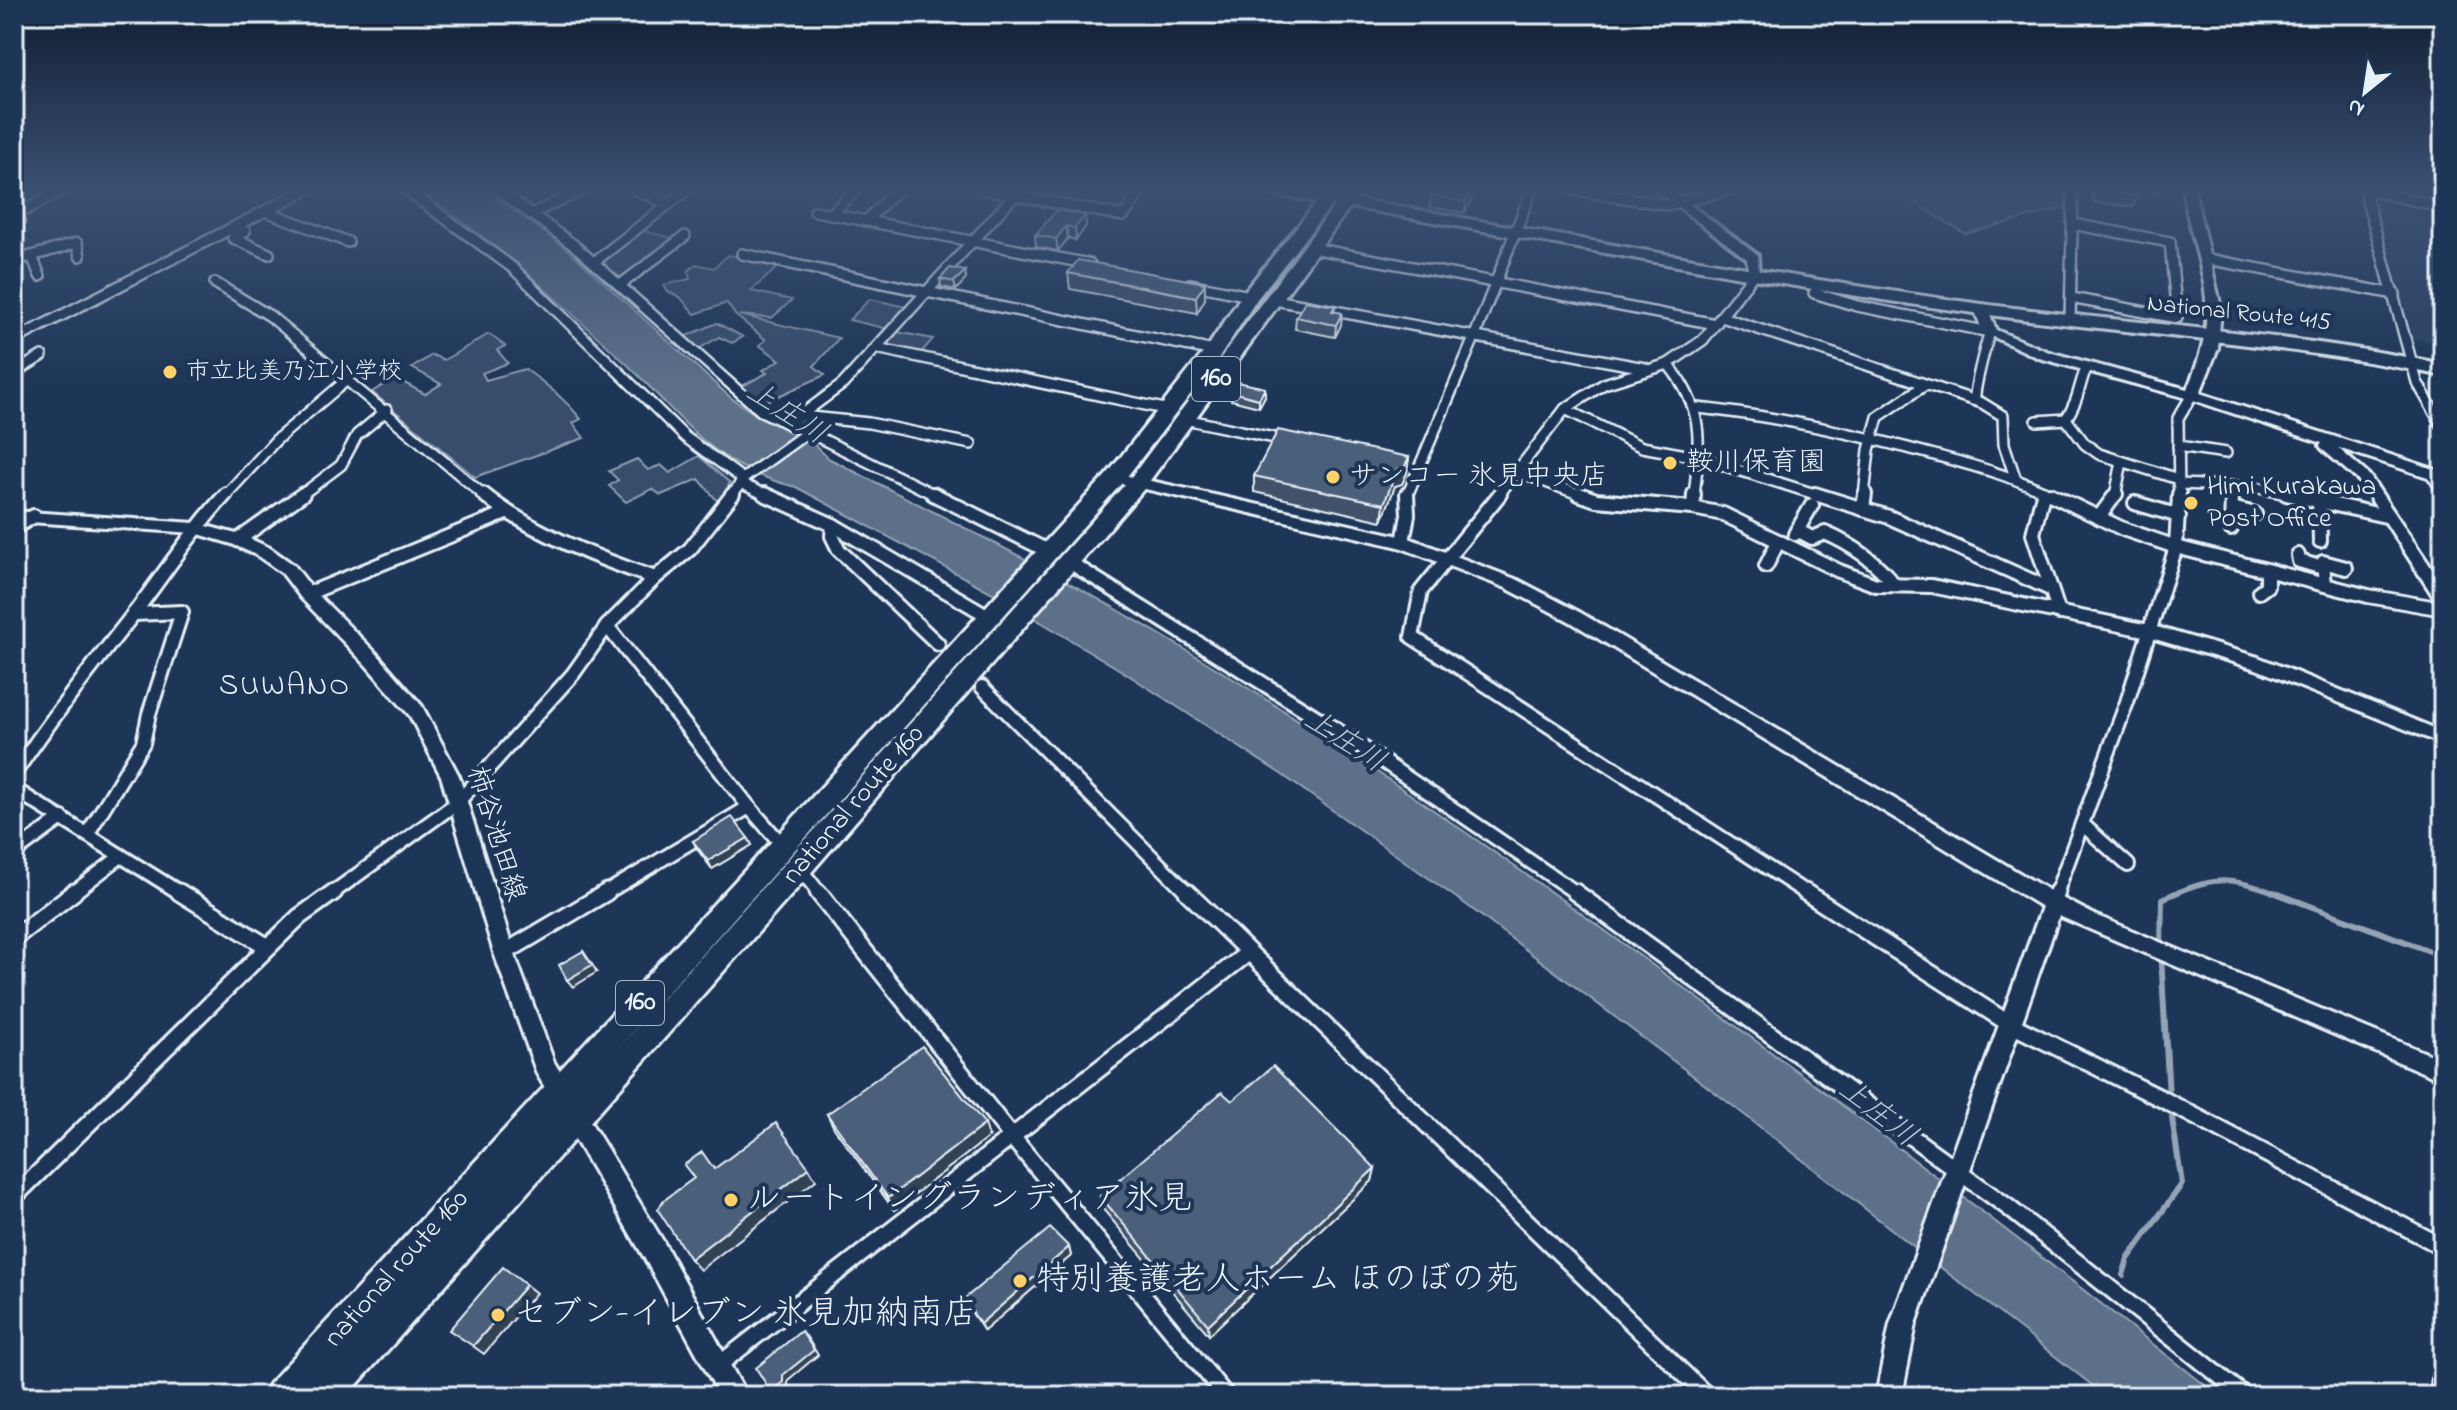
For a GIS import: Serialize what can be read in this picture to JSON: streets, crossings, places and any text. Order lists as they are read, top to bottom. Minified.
{"streets":{"highway":["National Route 415","160","national route 160"],"street":["柿谷池田線"]},"crossings":[["national route 160","柿谷池田線"]],"districts":["SUWANO"],"water":["上庄川"],"places":["市立比美乃江小学校","鞍川保育園","サンコー 氷見中央店","Himi Kurakawa Post Office","ルートイングランディア氷見","特別養護老人ホーム ほのぼの苑","セブン-イレブン 氷見加納南店"],"north":"bottom left"}
